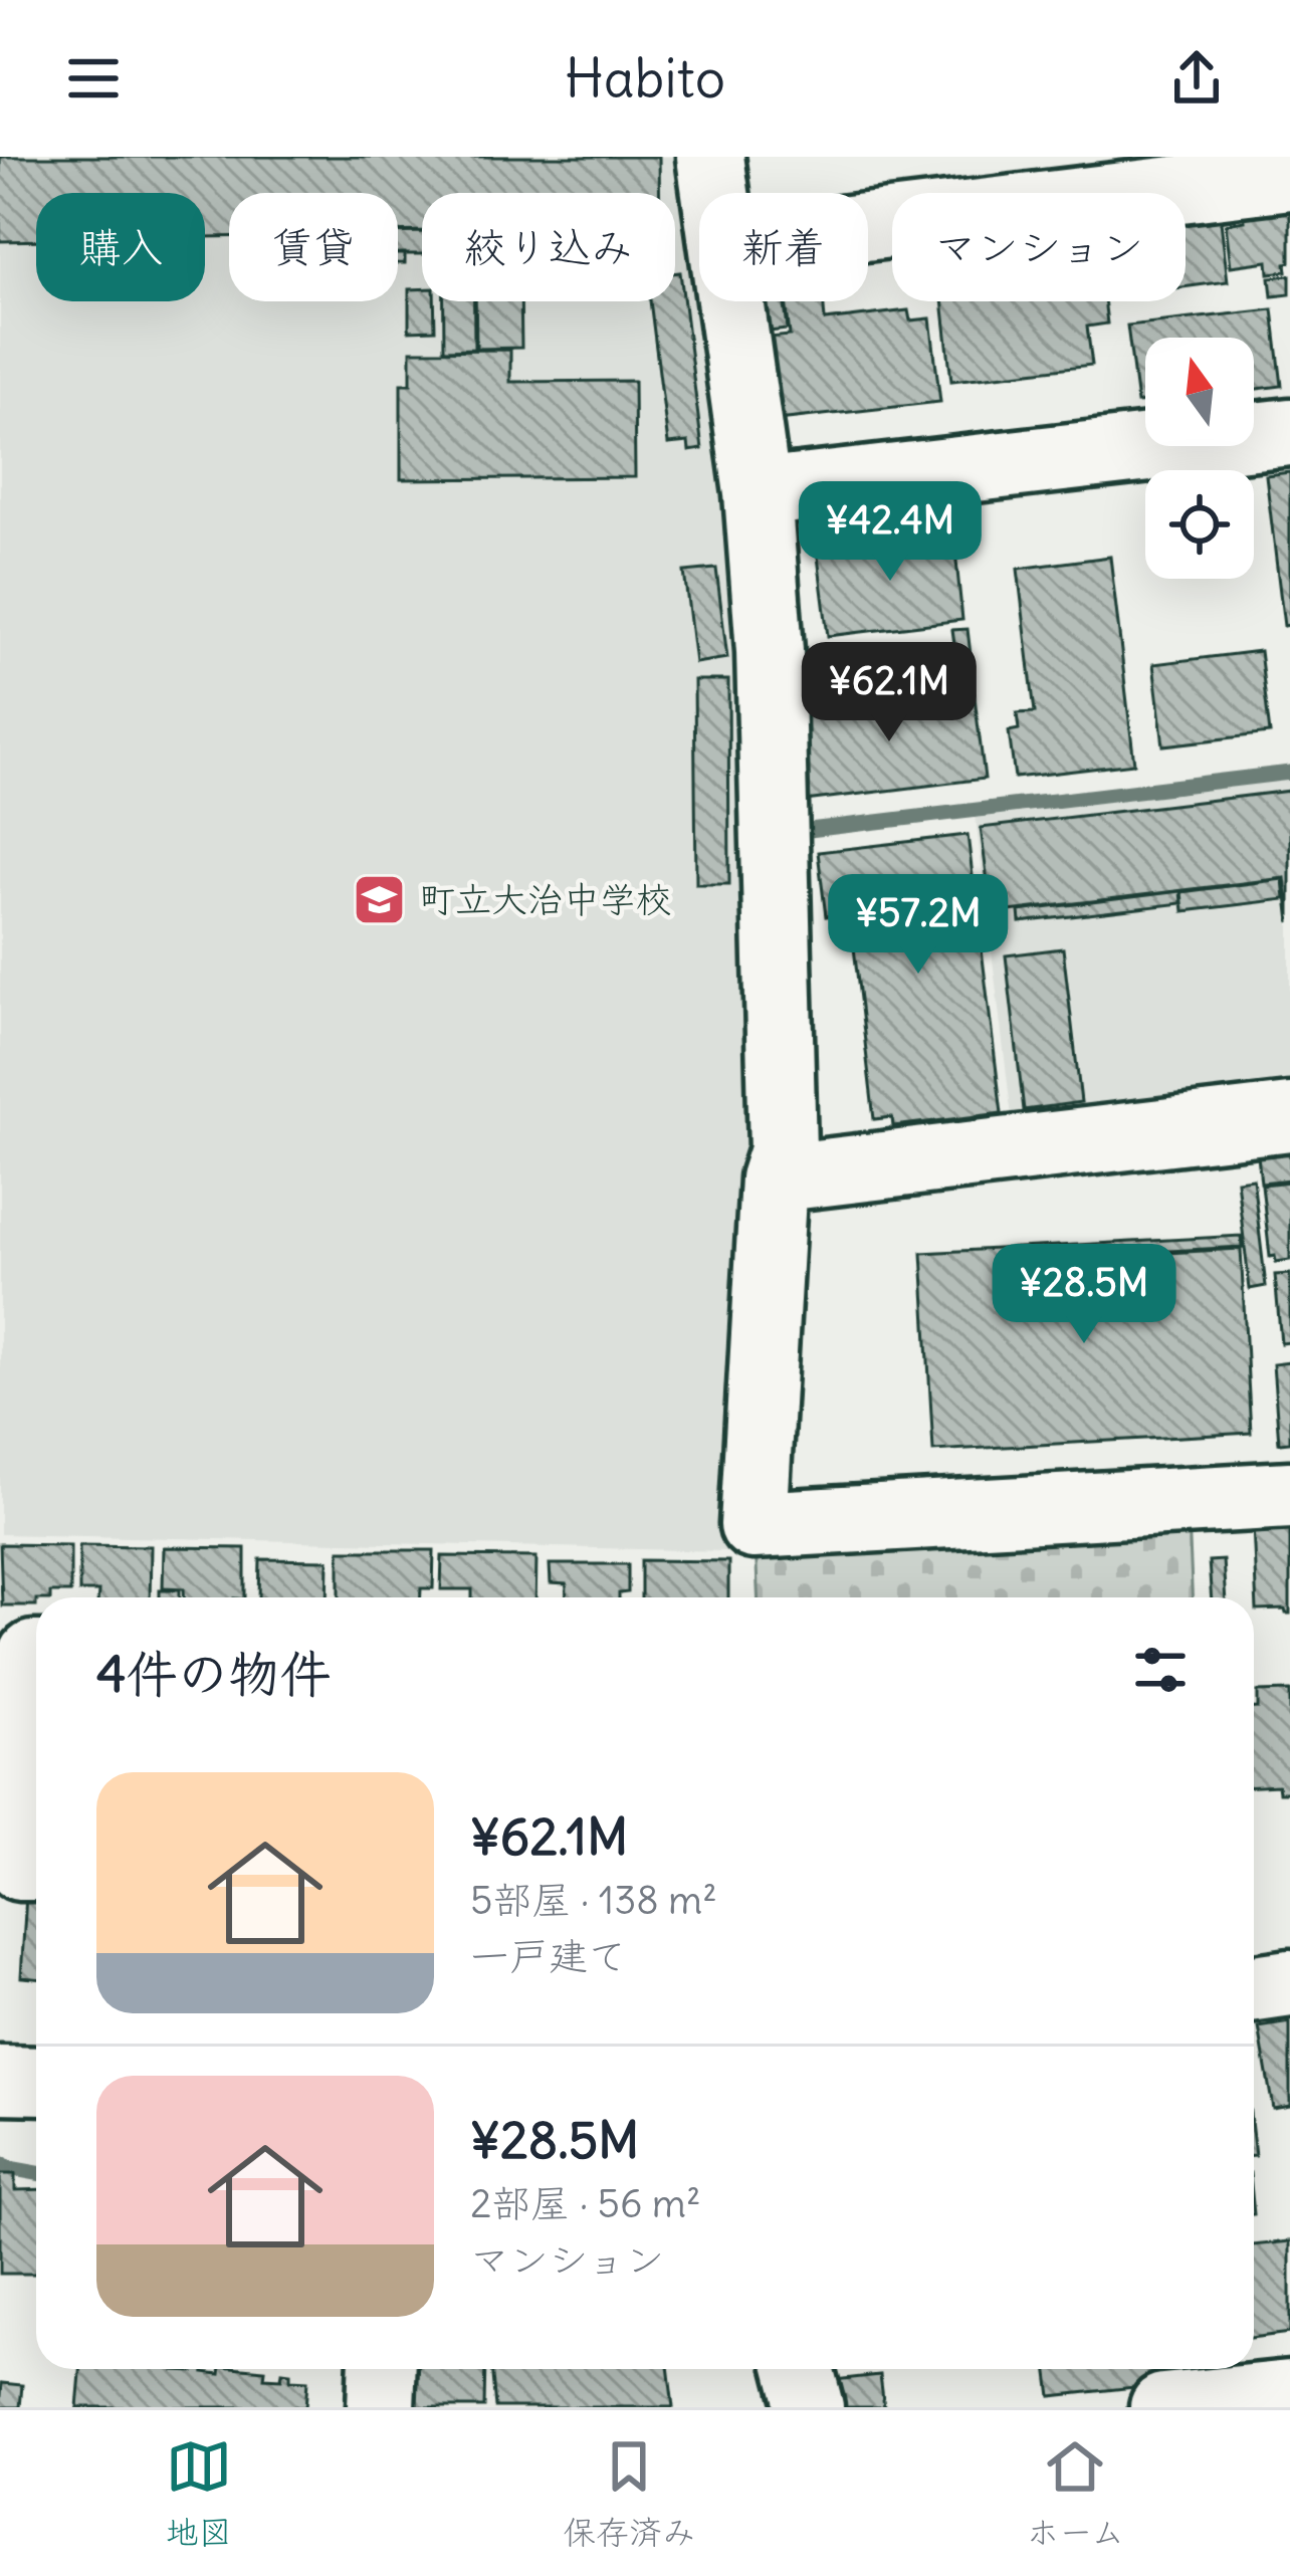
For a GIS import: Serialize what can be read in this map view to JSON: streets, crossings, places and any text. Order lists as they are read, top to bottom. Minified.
{"places":{"school or university":["町立大治中学校"]},"north":"top","page":{"header":"Habito","chip":["購入","賃貸","絞り込み","新着","マンション"],"price":["¥42.4M","¥62.1M","¥57.2M","¥28.5M"],"heading":"4件の物件","list":[{"name":"¥62.1M","note":"5部屋 · 138 m² · 一戸建て"},{"name":"¥28.5M","note":"2部屋 · 56 m² · マンション"}],"tabs":["地図","保存済み","ホーム"]}}
